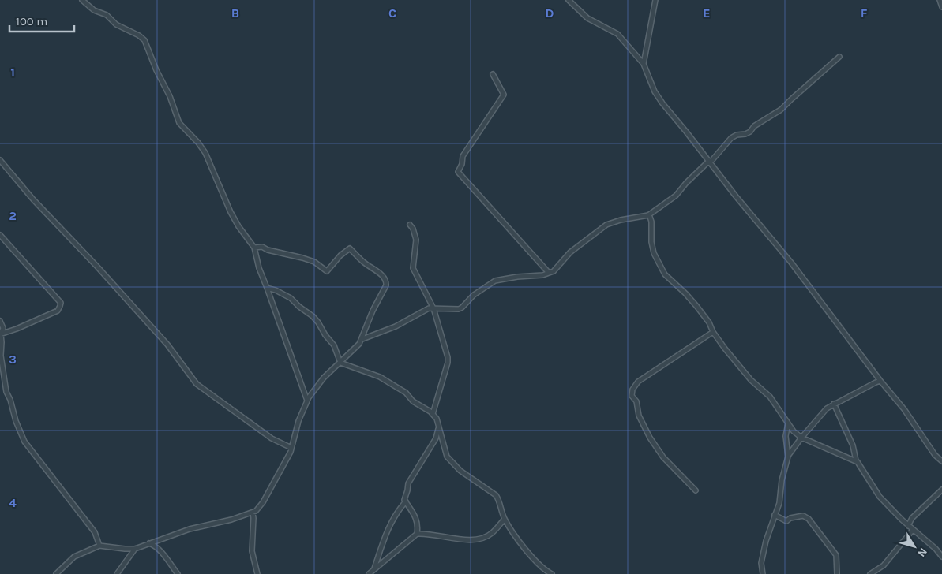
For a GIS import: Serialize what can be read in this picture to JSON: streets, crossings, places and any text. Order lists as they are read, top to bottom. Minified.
{"scale_bar":"100 m","north":"bottom right","grid":{"columns":["B","C","D","E","F"],"rows":["1","2","3","4"]}}
